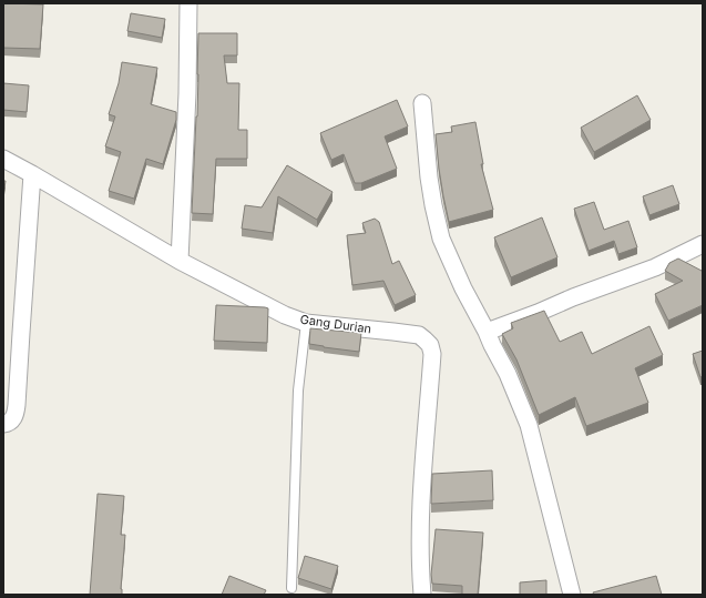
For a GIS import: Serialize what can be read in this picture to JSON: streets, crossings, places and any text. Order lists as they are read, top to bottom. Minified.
{"streets":{"street":["Gang Durian"]}}
